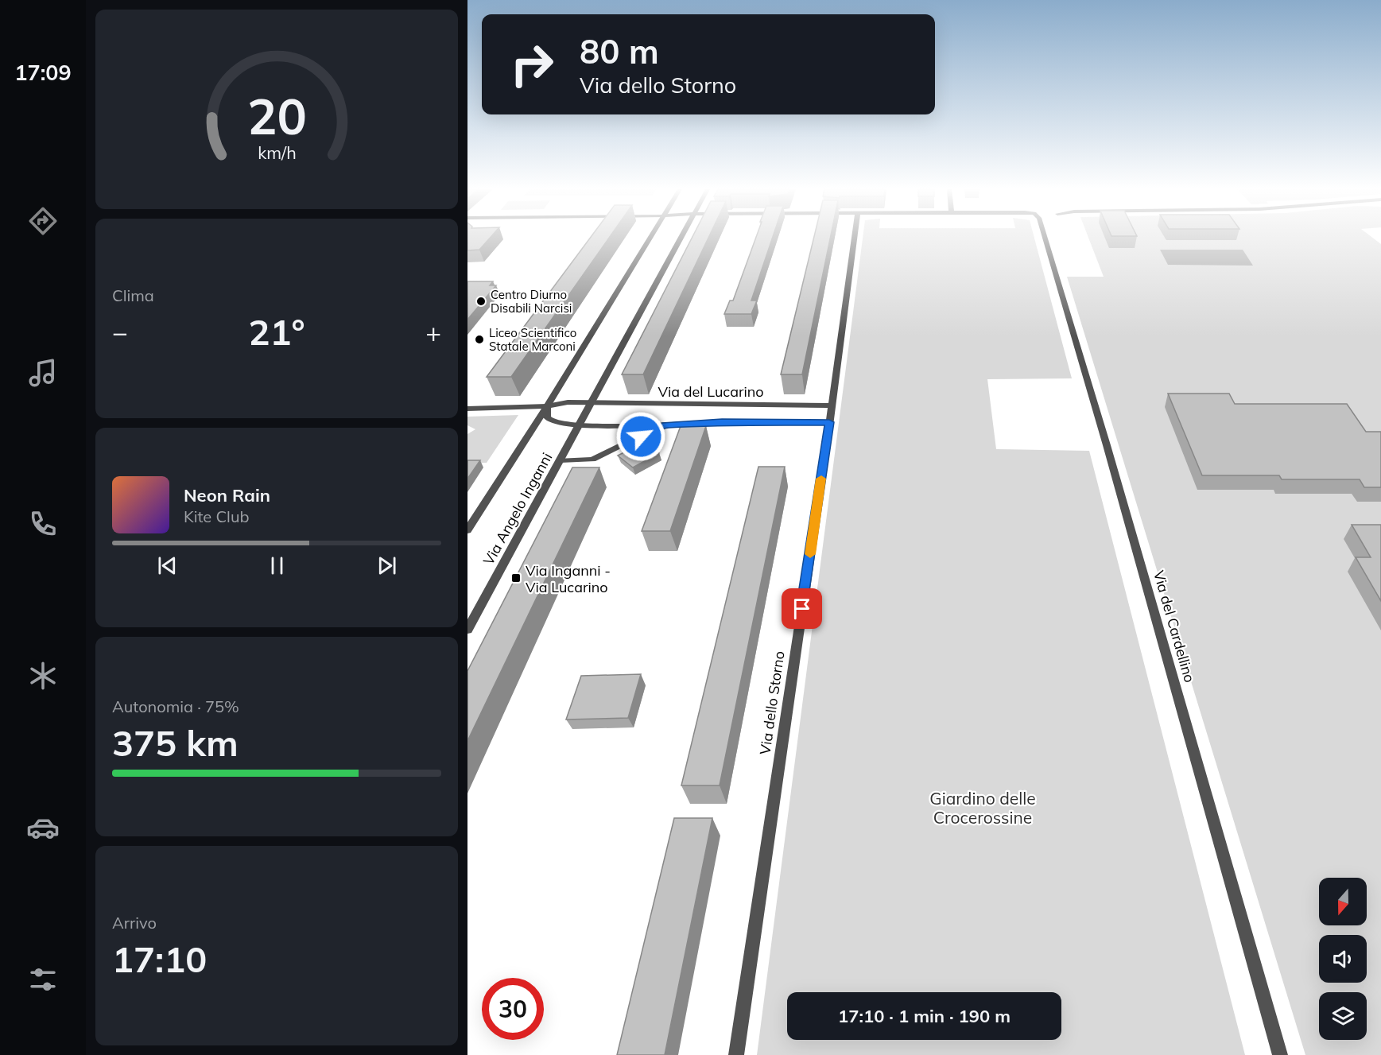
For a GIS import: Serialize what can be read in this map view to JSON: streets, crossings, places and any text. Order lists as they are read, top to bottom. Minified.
{"streets":{"street":["Via del Lucarino","Via Angelo Inganni","Via del Cardellino","Via dello Storno"]},"crossings":[["Via del Lucarino","Via Angelo Inganni"],["Via del Lucarino","Via dello Storno"]],"parks":["Giardino delle Crocerossine"],"places":{"other":["Centro Diurno Disabili Narcisi","Liceo Scientifico Statale Marconi"],"transit":["Via Inganni - Via Lucarino"]},"north":"bottom","page":{"tabs":"17:09","turn":["80 m","Via dello Storno"],"tile":["Clima",["Autonomia · 75%","375 km"],["Arrivo","17:10"]],"heat":["−","21°","+"],"song":["Neon Rain","Kite Club"],"limit":"30","trip":"17:10 · 1 min · 190 m","gauge":["20","km/h"]}}
